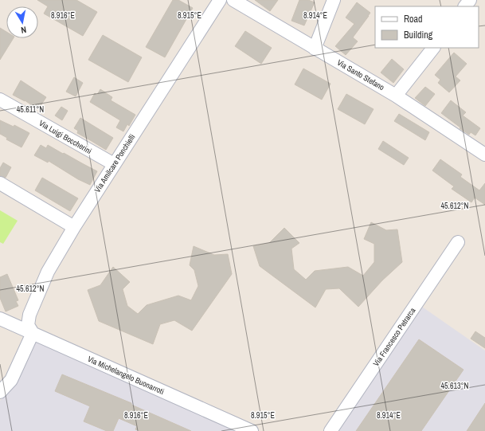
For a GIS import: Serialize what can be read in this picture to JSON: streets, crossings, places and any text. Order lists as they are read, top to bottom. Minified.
{"streets":{"street":["Via Santo Stefano","Via Luigi Boccherini","Via Amilcare Ponchielli","Via Francesco Petrarca","Via Michelangelo Buonarroti"]},"crossings":[["Via Luigi Boccherini","Via Amilcare Ponchielli"],["Via Amilcare Ponchielli","Via Michelangelo Buonarroti"]],"legend":["Road","Building"],"north":"bottom","coordinates":["8.916°E","8.915°E","8.914°E","45.611°N","45.612°N","45.613°N"]}
